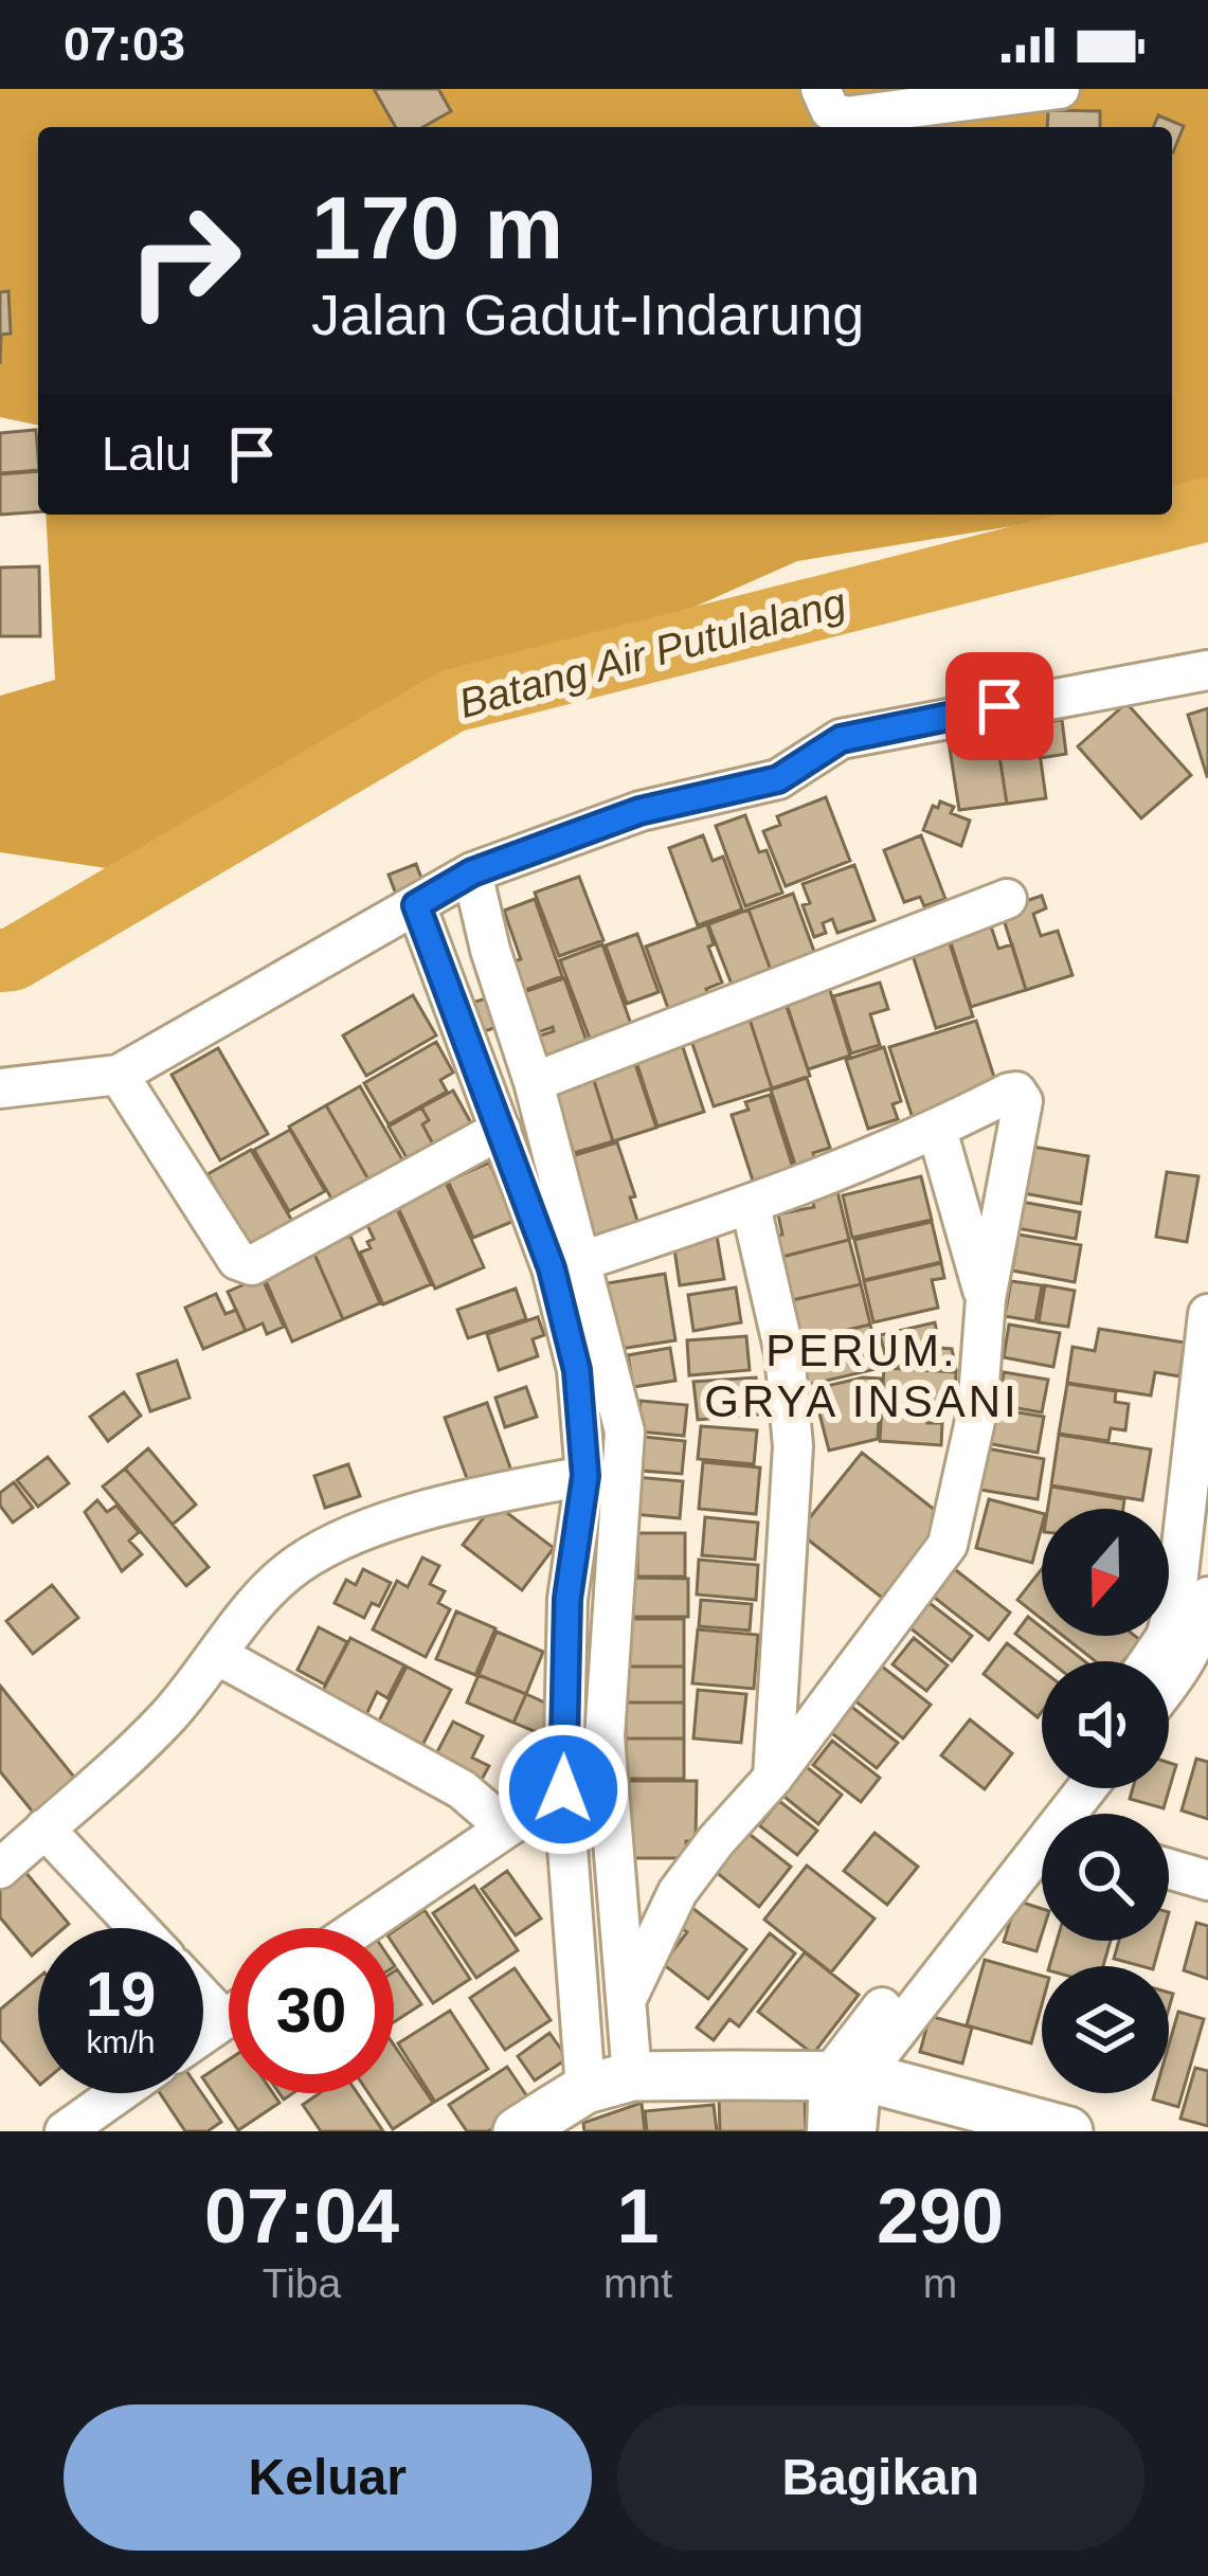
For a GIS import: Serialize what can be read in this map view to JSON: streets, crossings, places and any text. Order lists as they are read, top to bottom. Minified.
{"districts":["PERUM. GRYA INSANI"],"water":["Batang Air Putulalang"],"north":"bottom","page":{"status":"07:03","turn":["170 m","Jalan Gadut-Indarung"],"then":"Lalu","speed":"19 km/h","limit":"30","eta":["07:04","Tiba","1","mnt","290","m"],"buttons":["Keluar","Bagikan"]}}
